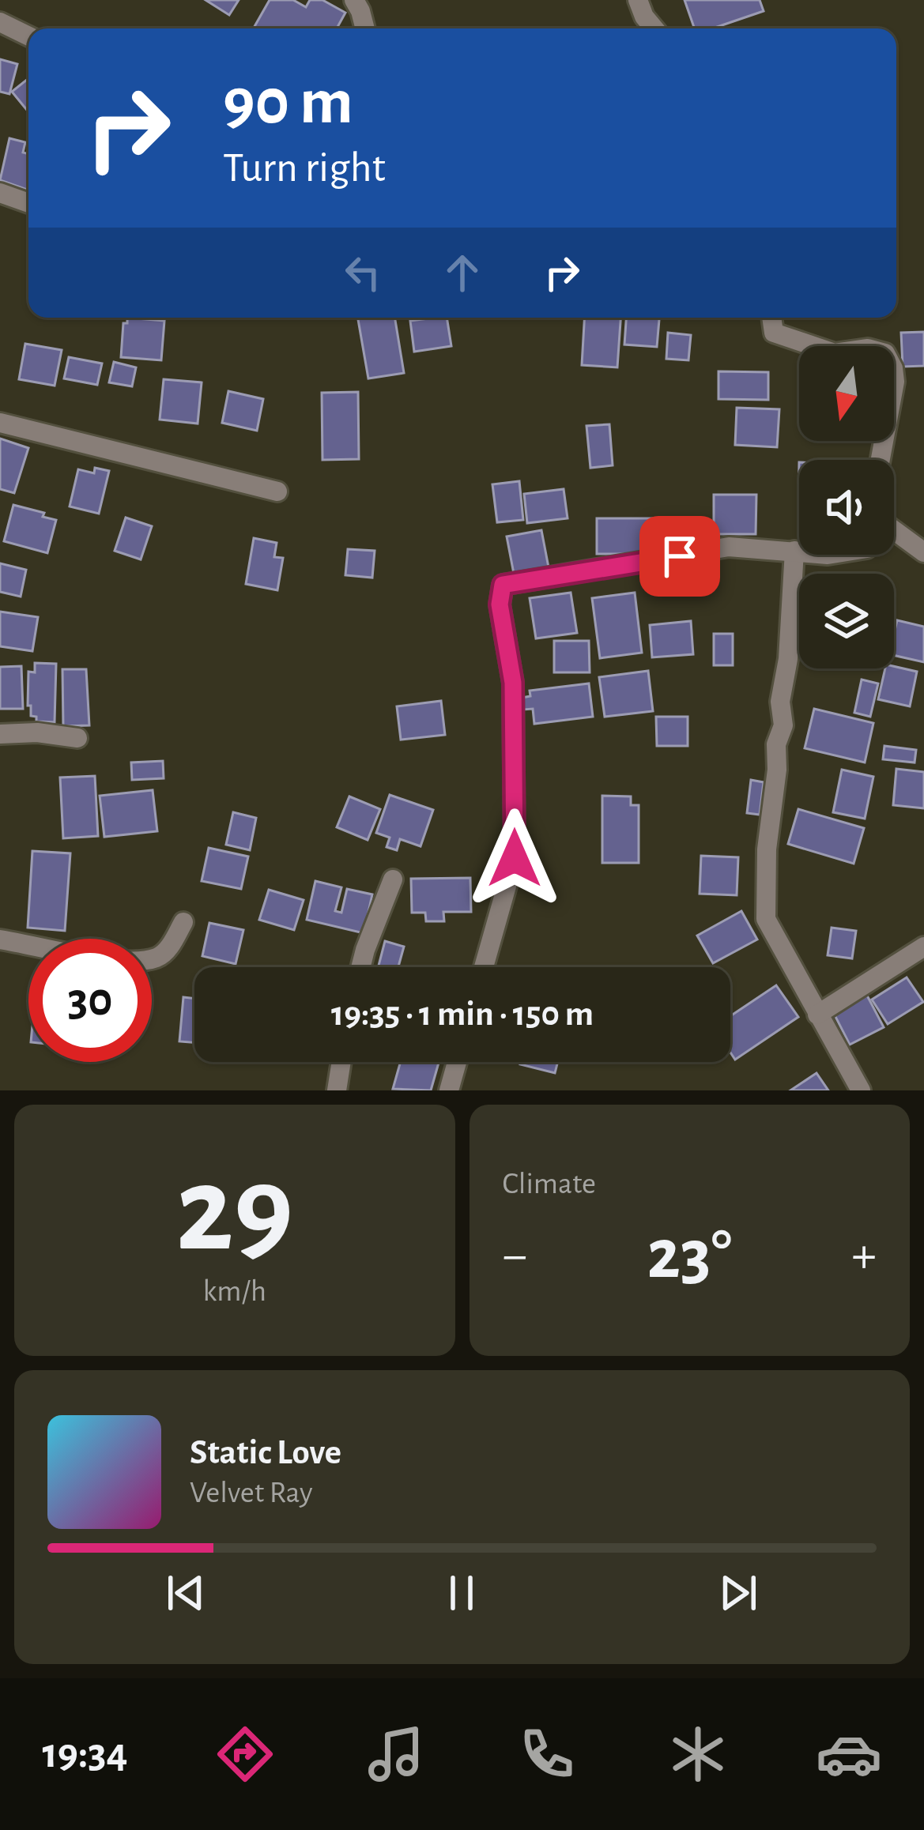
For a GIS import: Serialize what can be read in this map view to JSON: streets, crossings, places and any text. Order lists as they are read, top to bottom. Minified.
{"north":"bottom","page":{"turn":["90 m","Turn right"],"limit":"30","trip":"19:35 · 1 min · 150 m","tile":[["29","km/h"],"Climate"],"heat":["−","23°","+"],"song":["Static Love","Velvet Ray"],"tabs":"19:34"}}
